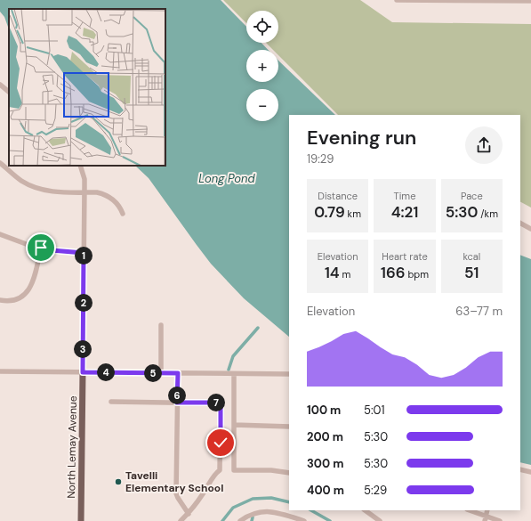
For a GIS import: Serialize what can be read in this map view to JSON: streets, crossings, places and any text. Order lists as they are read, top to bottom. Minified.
{"streets":{"main road":["North Lemay Avenue"]},"water":["Long Pond"],"places":["Tavelli Elementary School"],"page":{"map_buttons":["+","−"],"heading":["Evening run","19:29"],"stats":[["Distance","0.79 km"],["Time","4:21"],["Pace","5:30 /km"],["Elevation","14 m"],["Heart rate","166 bpm"],["kcal","51"]],"pins":["1","2","3","4","5","6","7"],"chart":["Elevation","63–77 m"],"list":[{"name":"100 m","note":"5:01"},{"name":"200 m","note":"5:30"},{"name":"300 m","note":"5:30"},{"name":"400 m","note":"5:29"}]}}
